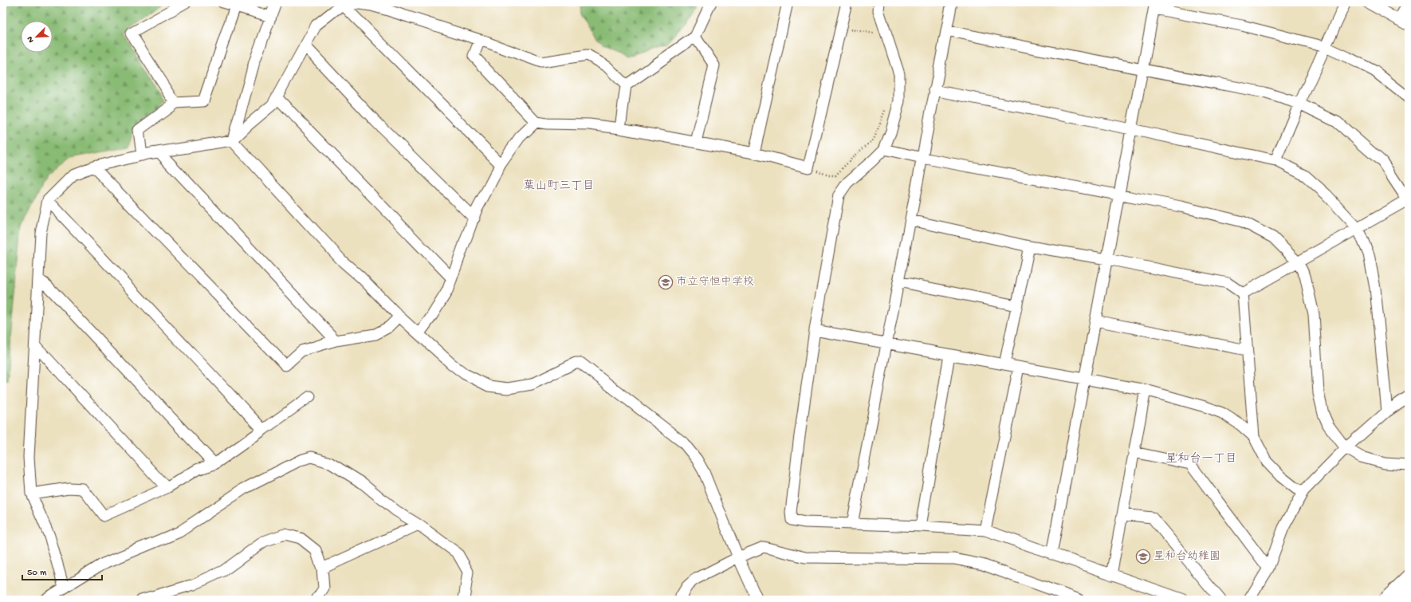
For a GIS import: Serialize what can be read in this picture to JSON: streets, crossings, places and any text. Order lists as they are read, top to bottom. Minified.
{"districts":["葉山町三丁目","星和台一丁目"],"places":{"school or university":["市立守恒中学校","星和台幼稚園"]},"scale_bar":"50 m","north":"bottom left"}
